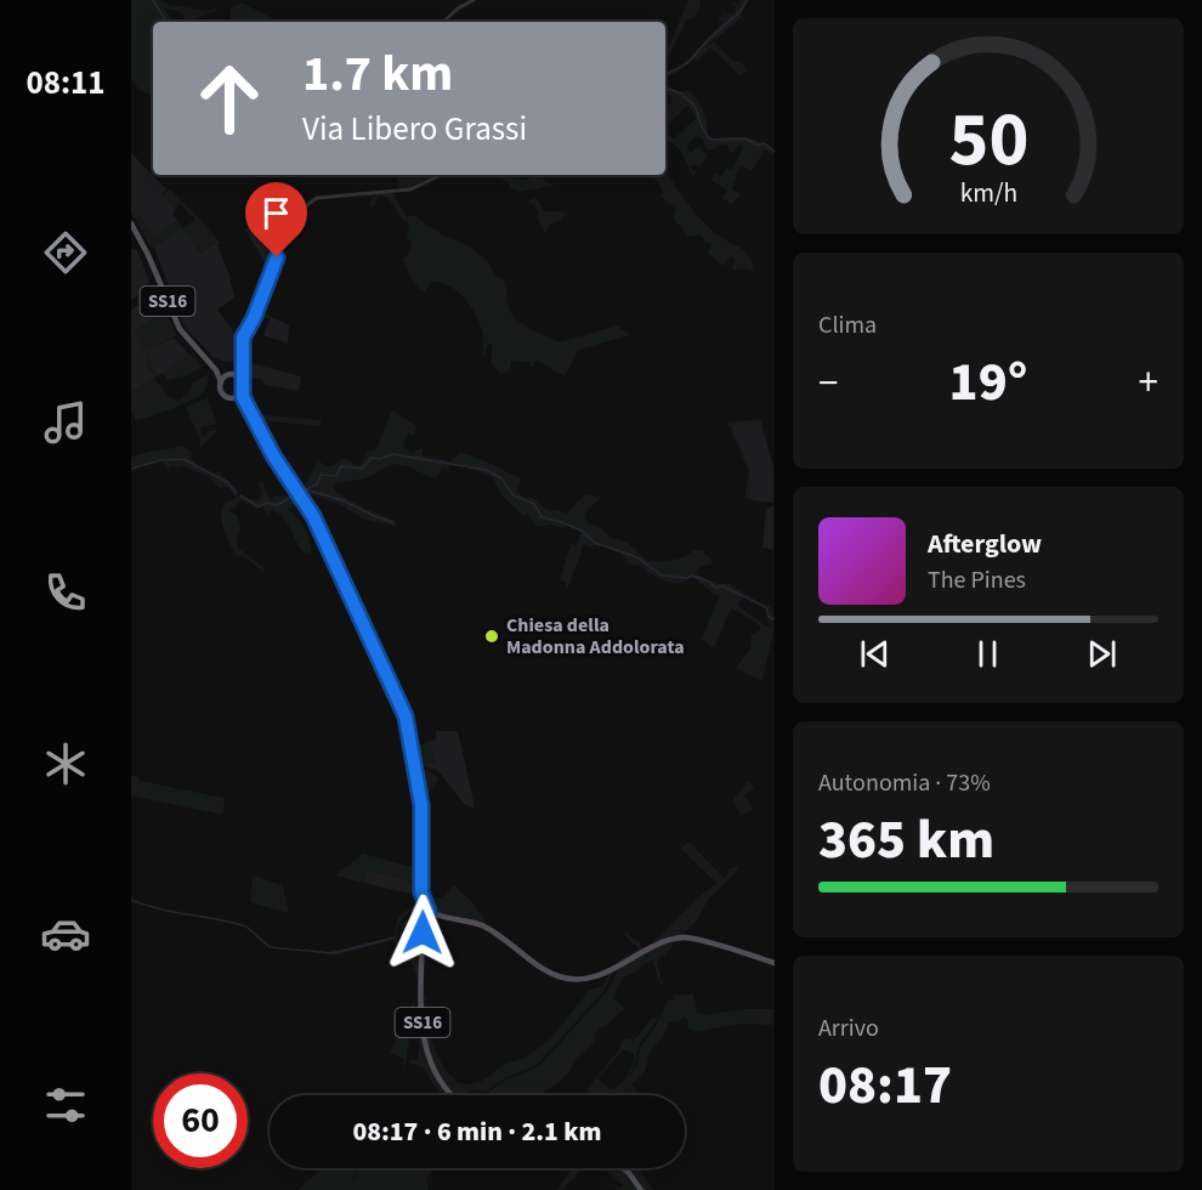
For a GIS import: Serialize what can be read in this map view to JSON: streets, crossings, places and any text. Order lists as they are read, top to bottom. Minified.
{"streets":{"main road":["SS16"]},"places":["Chiesa della Madonna Addolorata"],"page":{"tabs":"08:11","turn":["1.7 km","Via Libero Grassi"],"tile":["Clima",["Autonomia · 73%","365 km"],["Arrivo","08:17"]],"heat":["−","19°","+"],"song":["Afterglow","The Pines"],"limit":"60","trip":"08:17 · 6 min · 2.1 km","gauge":["50","km/h"]}}
